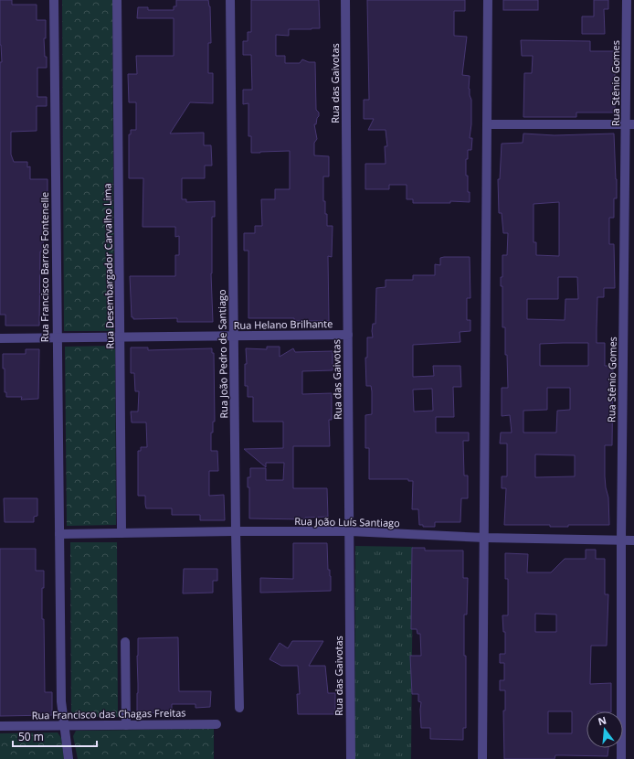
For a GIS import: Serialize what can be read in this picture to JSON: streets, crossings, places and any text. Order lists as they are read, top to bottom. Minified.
{"streets":{"street":["Rua das Gaivotas","Rua Stênio Gomes","Rua Desembargador Carvalho Lima","Rua Francisco Barros Fontenelle","Rua Helano Brilhante","Rua João Pedro de Santiago","Rua João Luís Santiago","Rua Francisco das Chagas Freitas"]},"crossings":[["Rua das Gaivotas","Rua Helano Brilhante"],["Rua das Gaivotas","Rua João Luís Santiago"],["Rua Stênio Gomes","Rua João Luís Santiago"],["Rua Desembargador Carvalho Lima","Rua Helano Brilhante"],["Rua Desembargador Carvalho Lima","Rua João Luís Santiago"],["Rua Francisco Barros Fontenelle","Rua Helano Brilhante"],["Rua Francisco Barros Fontenelle","Rua João Luís Santiago"],["Rua Francisco Barros Fontenelle","Rua Francisco das Chagas Freitas"],["Rua Helano Brilhante","Rua João Pedro de Santiago"],["Rua João Pedro de Santiago","Rua João Luís Santiago"]],"scale_bar":"50 m","north":"top"}
